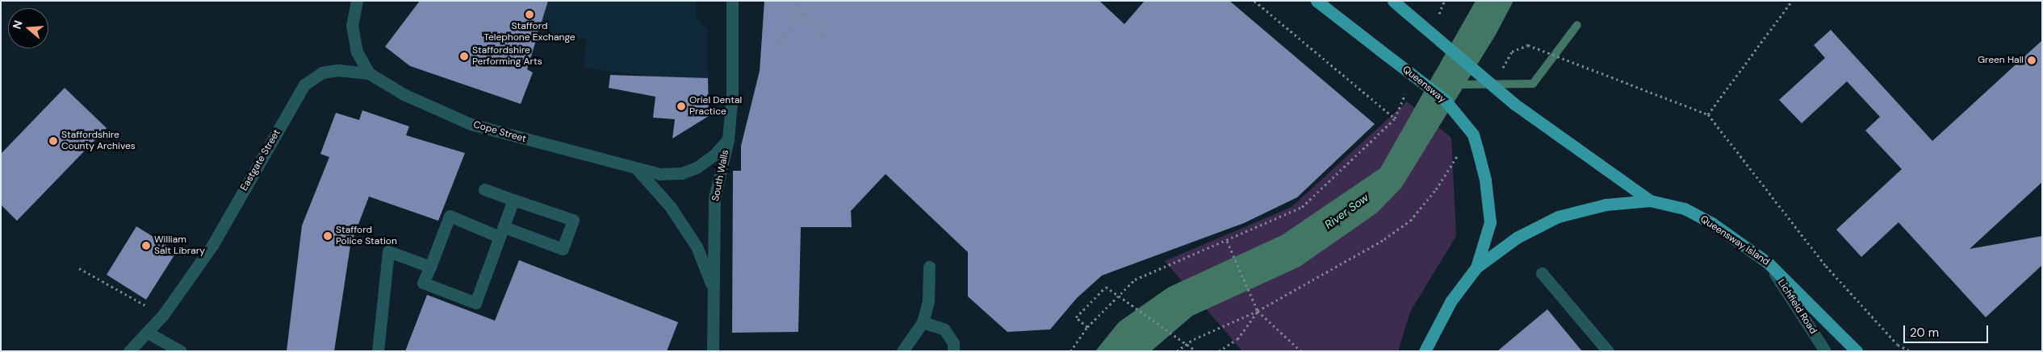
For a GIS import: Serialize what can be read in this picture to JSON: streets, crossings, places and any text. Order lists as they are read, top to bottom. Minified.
{"streets":{"highway":["Queensway","Queensway Island"],"street":["Cope Street","Eastgate Street","South Walls","Lichfield Road"]},"crossings":[["Queensway","Queensway Island"],["Cope Street","Eastgate Street"],["Cope Street","South Walls"],["Queensway Island","Lichfield Road"]],"water":["River Sow"],"places":["Stafford Telephone Exchange","Staffordshire Performing Arts","Green Hall","Oriel Dental Practice","Staffordshire County Archives","Stafford Police Station","William Salt Library"],"scale_bar":"20 m","north":"left"}
